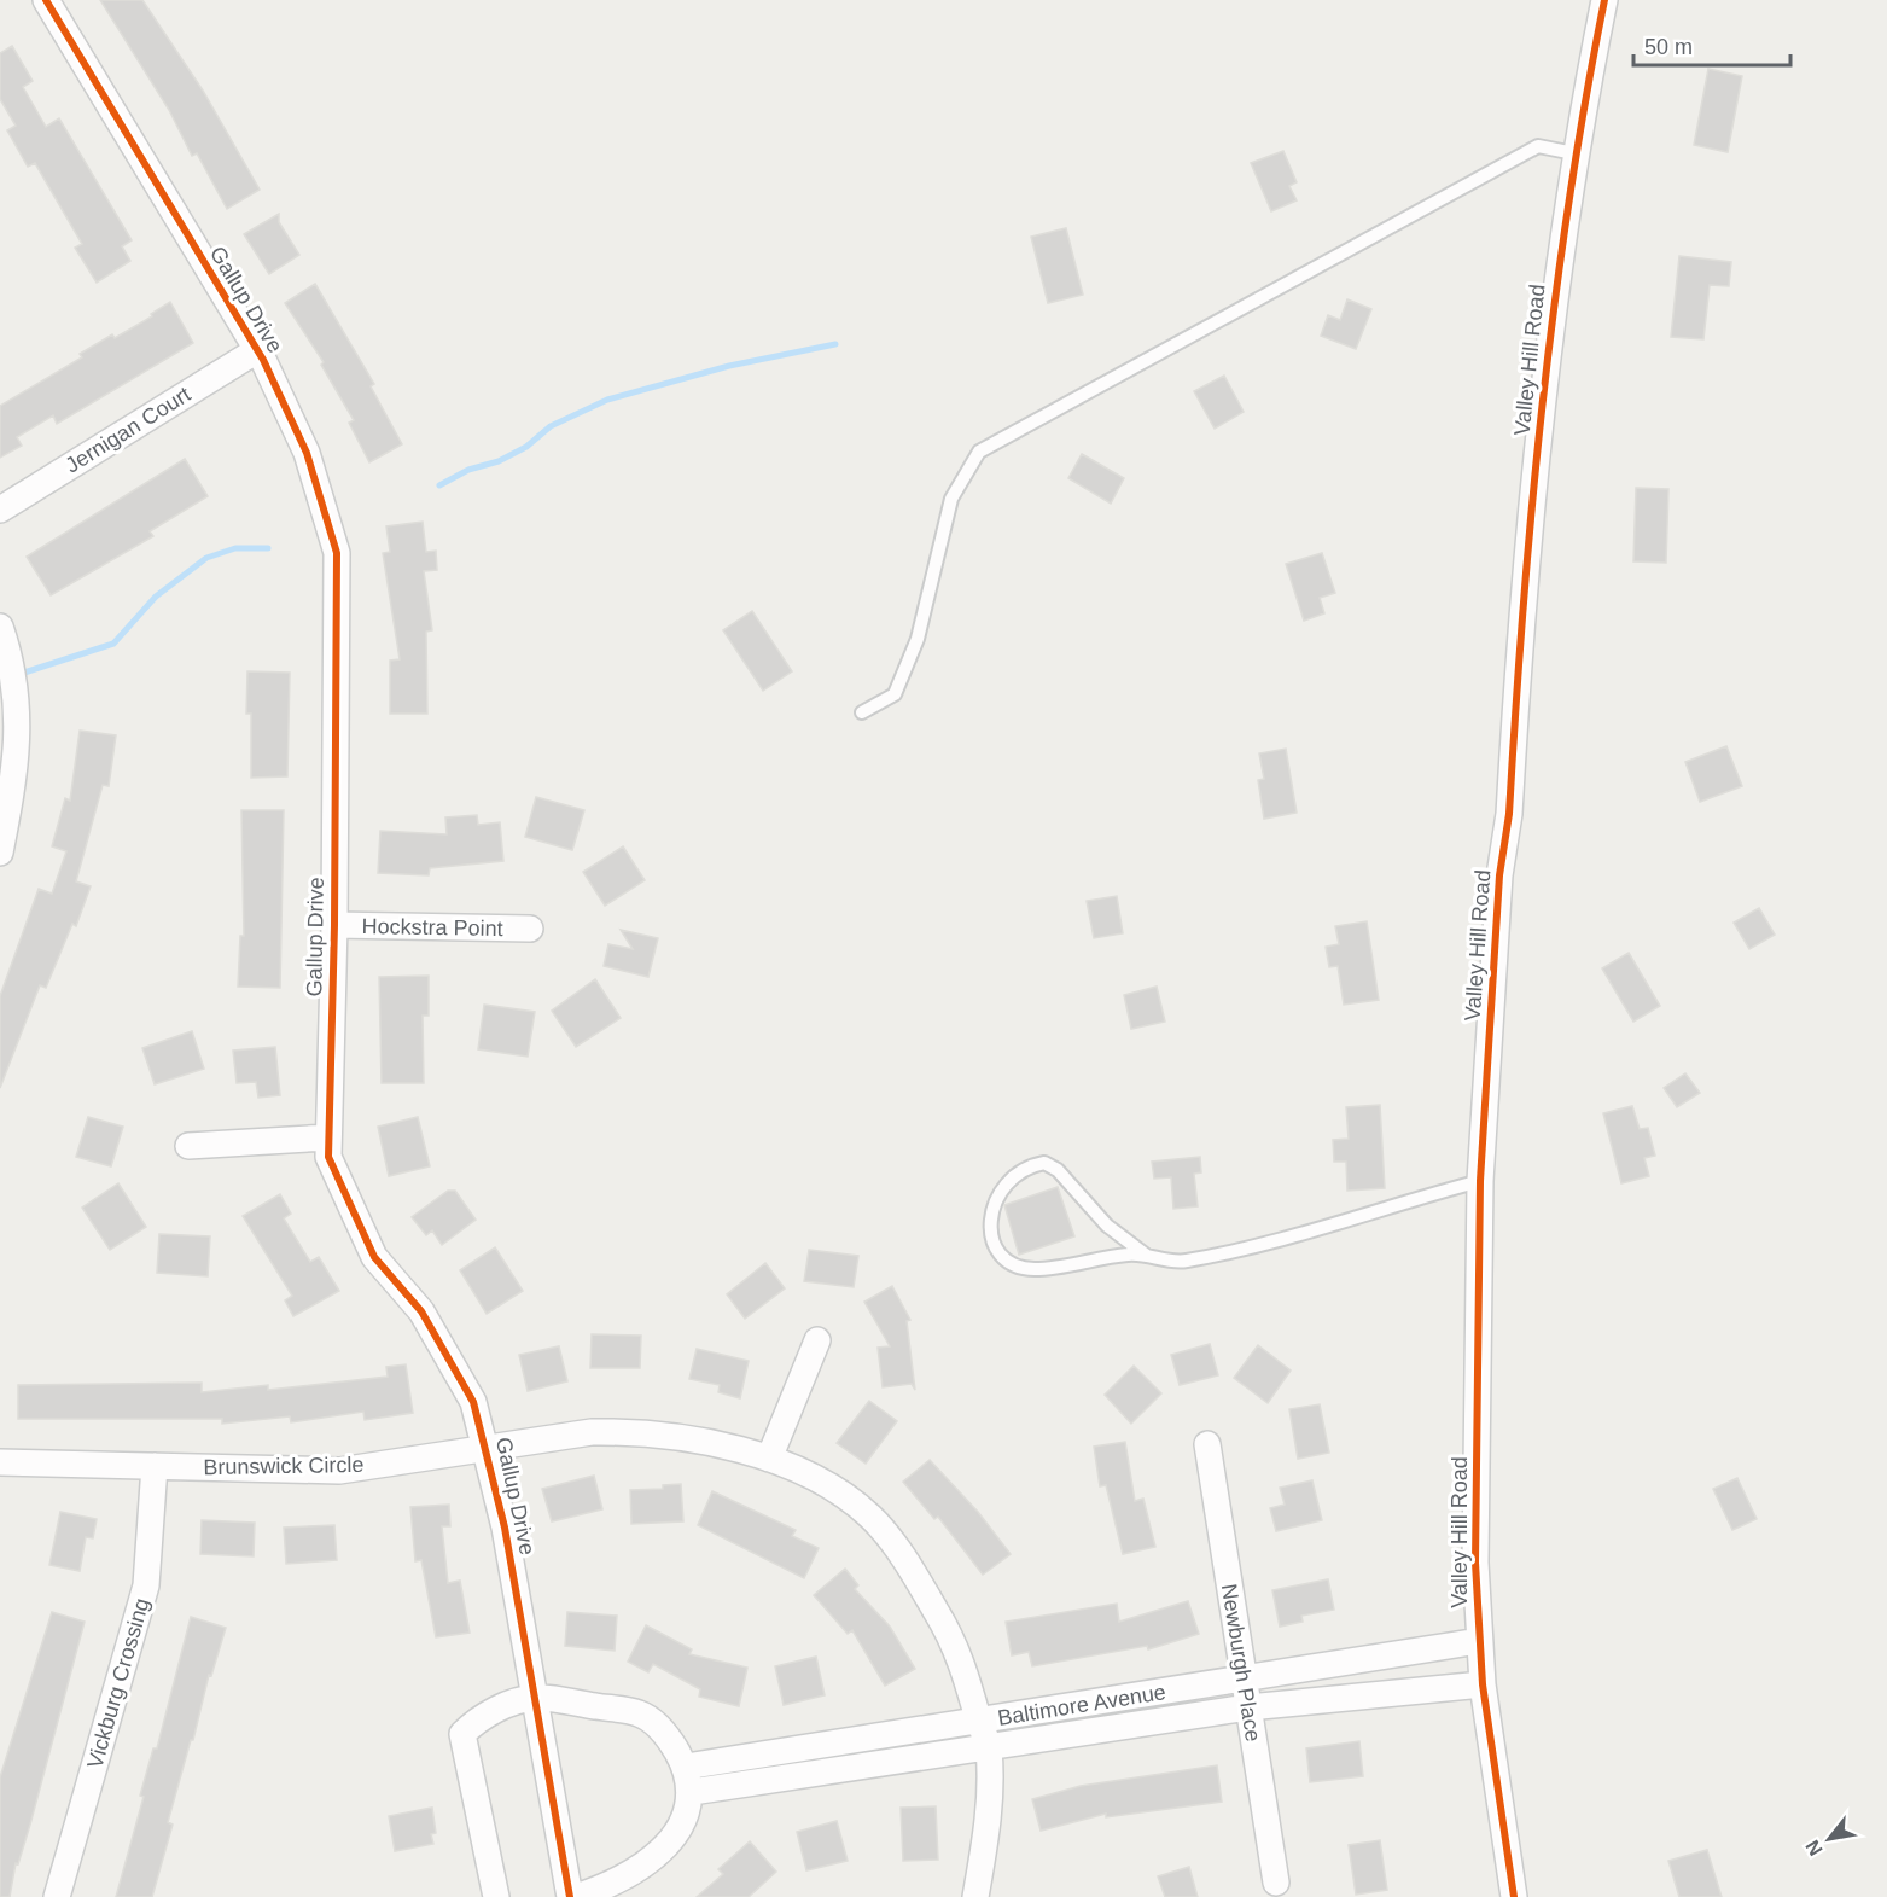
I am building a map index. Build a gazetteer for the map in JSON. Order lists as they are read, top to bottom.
{
  "streets": {
    "street": [
      "Gallup Drive",
      "Valley Hill Road",
      "Jernigan Court",
      "Hockstra Point",
      "Brunswick Circle",
      "Newburgh Place",
      "Vickburg Crossing",
      "Baltimore Avenue"
    ]
  },
  "crossings": [
    ["Gallup Drive", "Jernigan Court"],
    ["Gallup Drive", "Hockstra Point"],
    ["Gallup Drive", "Brunswick Circle"],
    ["Valley Hill Road", "Baltimore Avenue"],
    ["Brunswick Circle", "Vickburg Crossing"],
    ["Brunswick Circle", "Baltimore Avenue"],
    ["Newburgh Place", "Baltimore Avenue"]
  ],
  "scale_bar": "50 m",
  "north": "bottom left"
}
